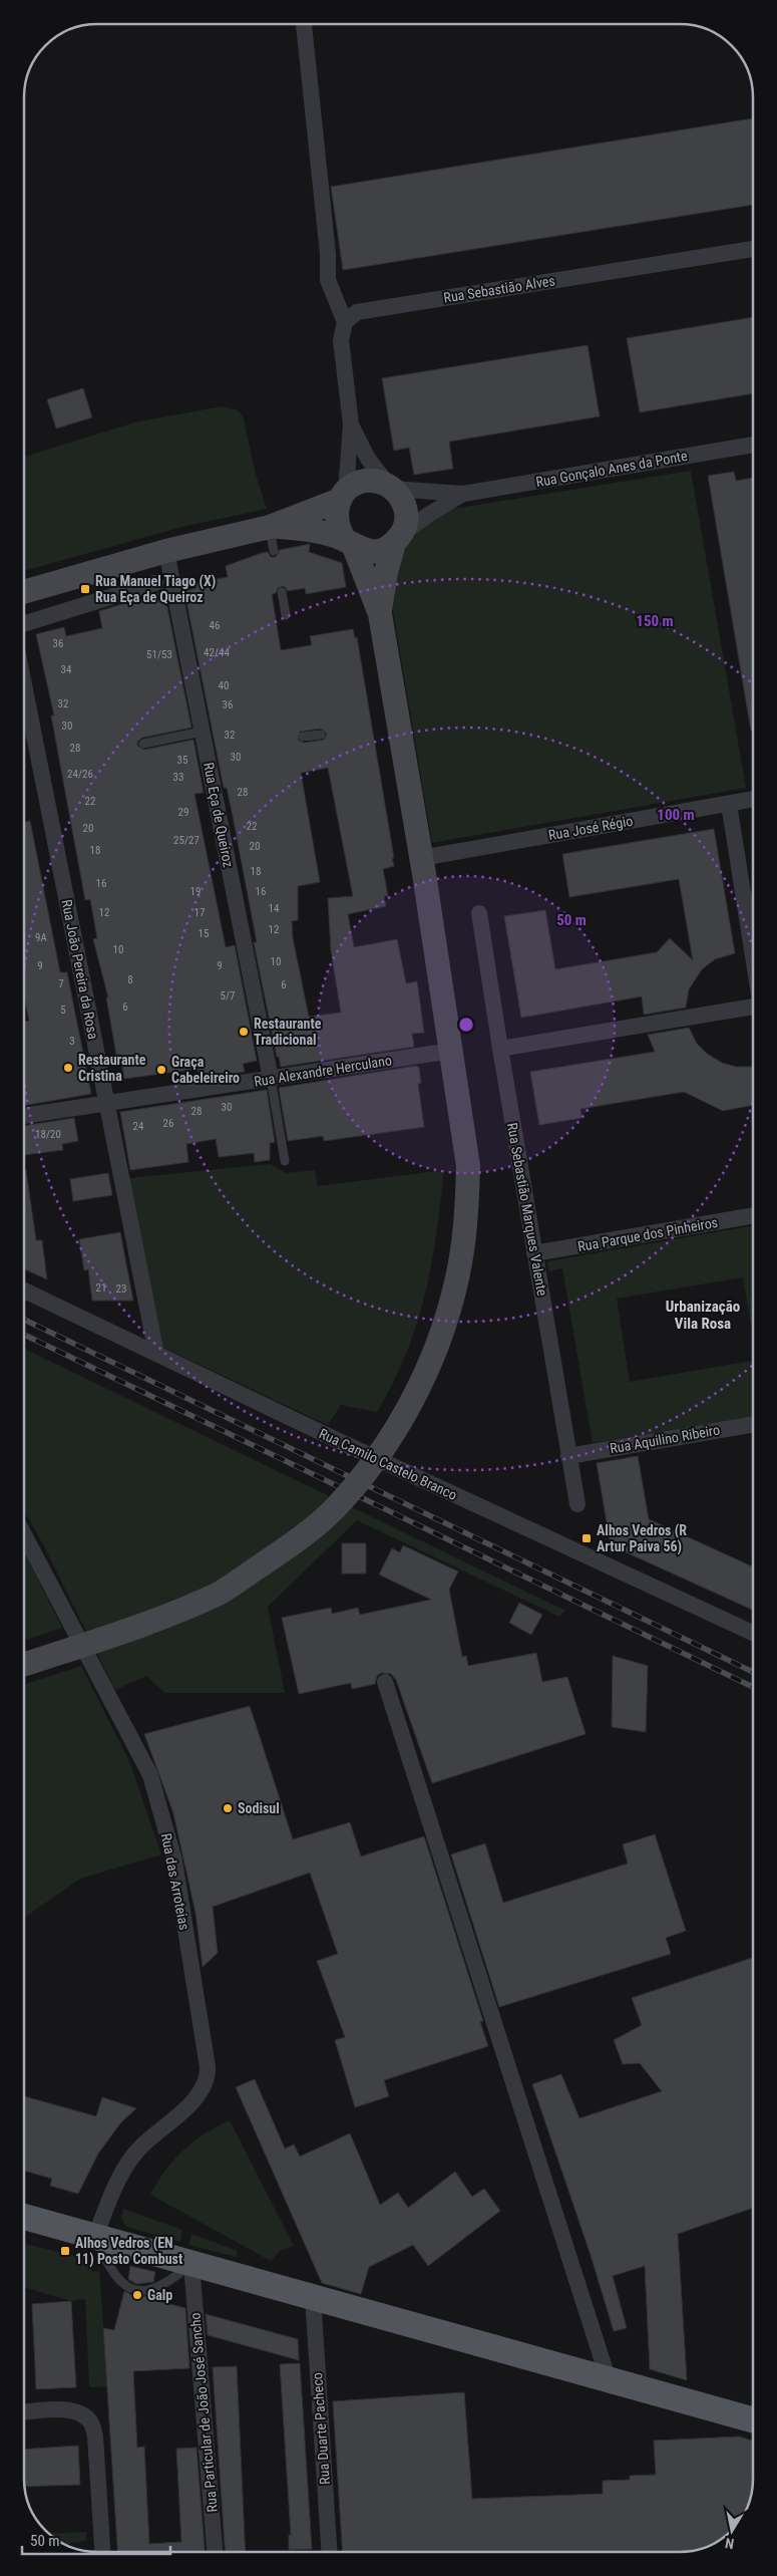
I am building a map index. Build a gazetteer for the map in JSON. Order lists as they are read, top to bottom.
{
  "streets": {
    "street": [
      "Rua Sebastião Alves",
      "Rua Gonçalo Anes da Ponte",
      "Rua Eça de Queiroz",
      "Rua José Régio",
      "Rua João Pereira da Rosa",
      "Rua Alexandre Herculano",
      "Rua Sebastião Marques Valente",
      "Rua Parque dos Pinheiros",
      "Rua Aquilino Ribeiro",
      "Rua Camilo Castelo Branco",
      "Rua das Arroteias",
      "Rua Particular de João José Sancho",
      "Rua Duarte Pacheco"
    ]
  },
  "crossings": [
    ["Rua Eça de Queiroz", "Rua Alexandre Herculano"],
    ["Rua João Pereira da Rosa", "Rua Alexandre Herculano"],
    ["Rua João Pereira da Rosa", "Rua Camilo Castelo Branco"],
    ["Rua Sebastião Marques Valente", "Rua Parque dos Pinheiros"],
    ["Rua Sebastião Marques Valente", "Rua Aquilino Ribeiro"]
  ],
  "districts": ["Urbanização Vila Rosa"],
  "places": {
    "transit": ["Rua Manuel Tiago (X) Rua Eça de Queiroz", "Alhos Vedros (R Artur Paiva 56)", "Alhos Vedros (EN 11) Posto Combust"],
    "other": [
      "Restaurante Tradicional",
      "Restaurante Cristina",
      "Graça Cabeleireiro",
      "Sodisul",
      "Galp"
    ]
  },
  "house_numbers": [
    "46",
    "36",
    "42/44",
    "51/53",
    "34",
    "40",
    "32",
    "36",
    "30",
    "32",
    "28",
    "30",
    "35",
    "24/26",
    "33",
    "28",
    "22",
    "29",
    "22",
    "20",
    "25/27",
    "20",
    "18",
    "18",
    "16",
    "19",
    "16",
    "14",
    "12",
    "17",
    "12",
    "15",
    "9A",
    "10",
    "10",
    "9",
    "9",
    "8",
    "7",
    "6",
    "5/7",
    "6",
    "5",
    "3",
    "30",
    "28",
    "26",
    "24",
    "18/20",
    "21",
    "23"
  ],
  "scale_bar": "50 m",
  "north": "bottom",
  "rings": ["150 m", "100 m", "50 m"]
}
